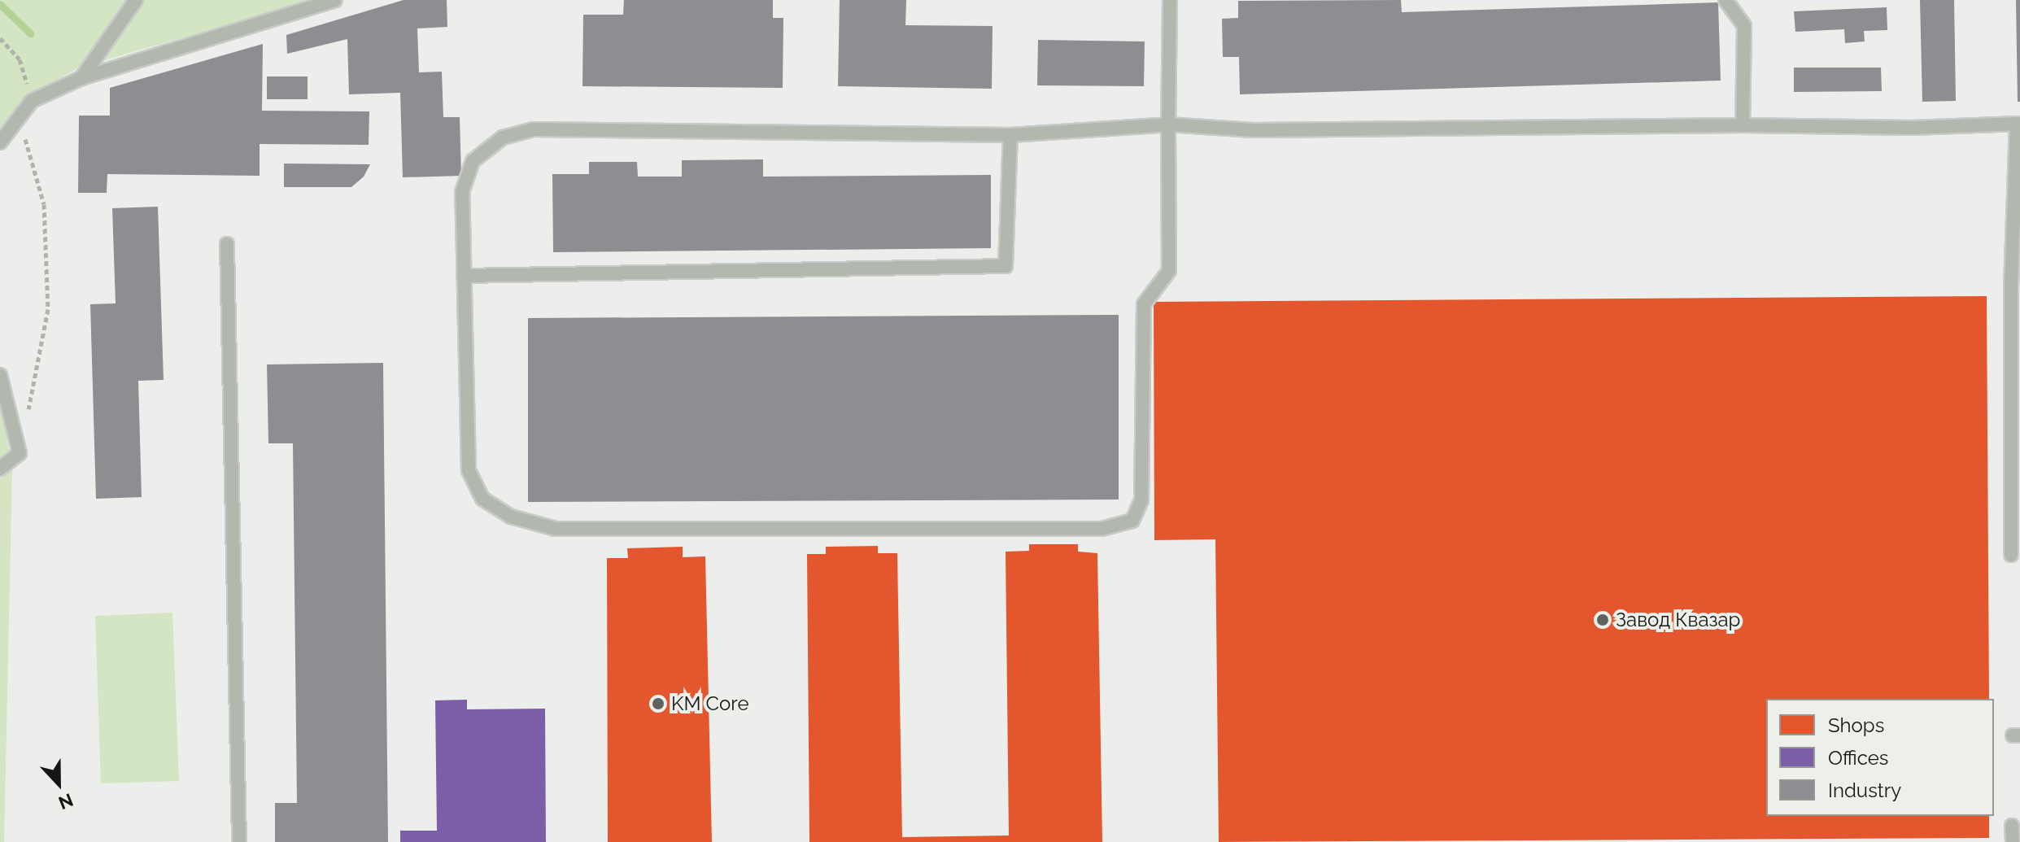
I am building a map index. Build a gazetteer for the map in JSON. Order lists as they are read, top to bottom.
{
  "places": ["Завод Квазар", "KM Core"],
  "legend": ["Shops", "Offices", "Industry"],
  "north": "bottom"
}
